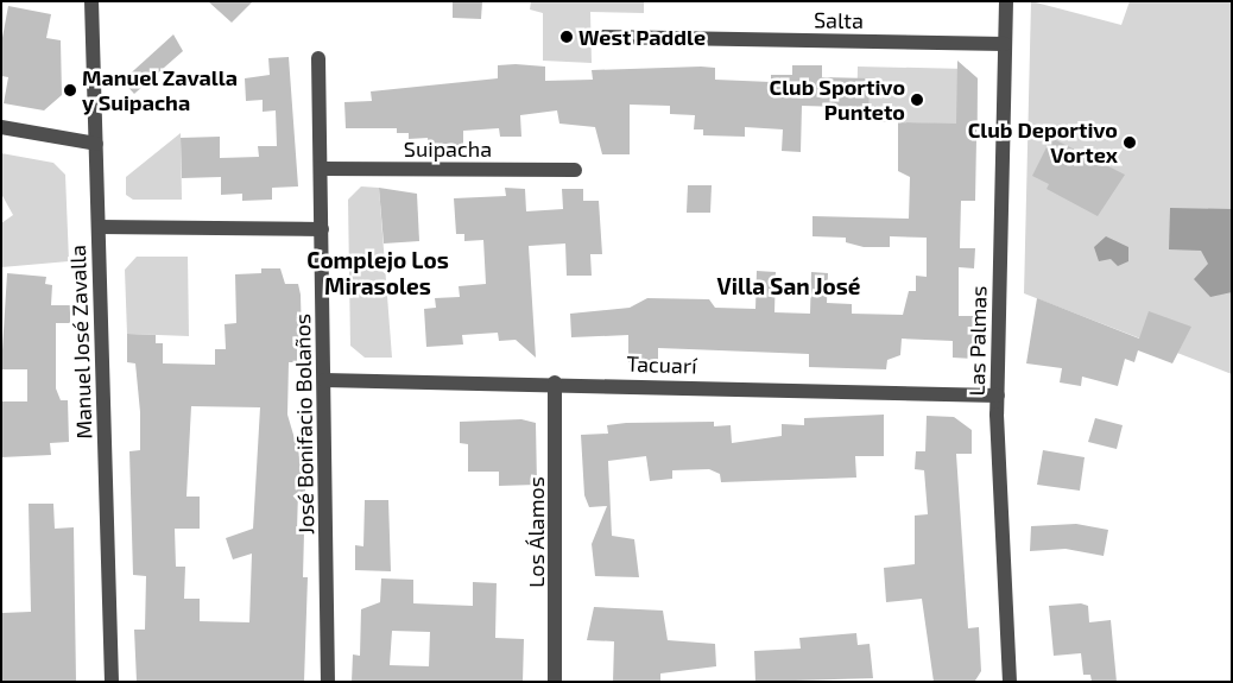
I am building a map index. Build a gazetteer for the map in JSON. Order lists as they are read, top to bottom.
{
  "streets": {
    "street": [
      "Salta",
      "Suipacha",
      "Las Palmas",
      "Manuel José Zavalla",
      "Tacuarí",
      "José Bonifacio Bolaños",
      "Los Álamos"
    ]
  },
  "crossings": [
    ["Salta", "Las Palmas"],
    ["Suipacha", "José Bonifacio Bolaños"],
    ["Las Palmas", "Tacuarí"],
    ["Tacuarí", "José Bonifacio Bolaños"],
    ["Tacuarí", "Los Álamos"]
  ],
  "districts": ["Complejo Los Mirasoles", "Villa San José"],
  "places": [
    "West Paddle",
    "Manuel Zavalla y Suipacha",
    "Club Sportivo Punteto",
    "Club Deportivo Vortex"
  ]
}
